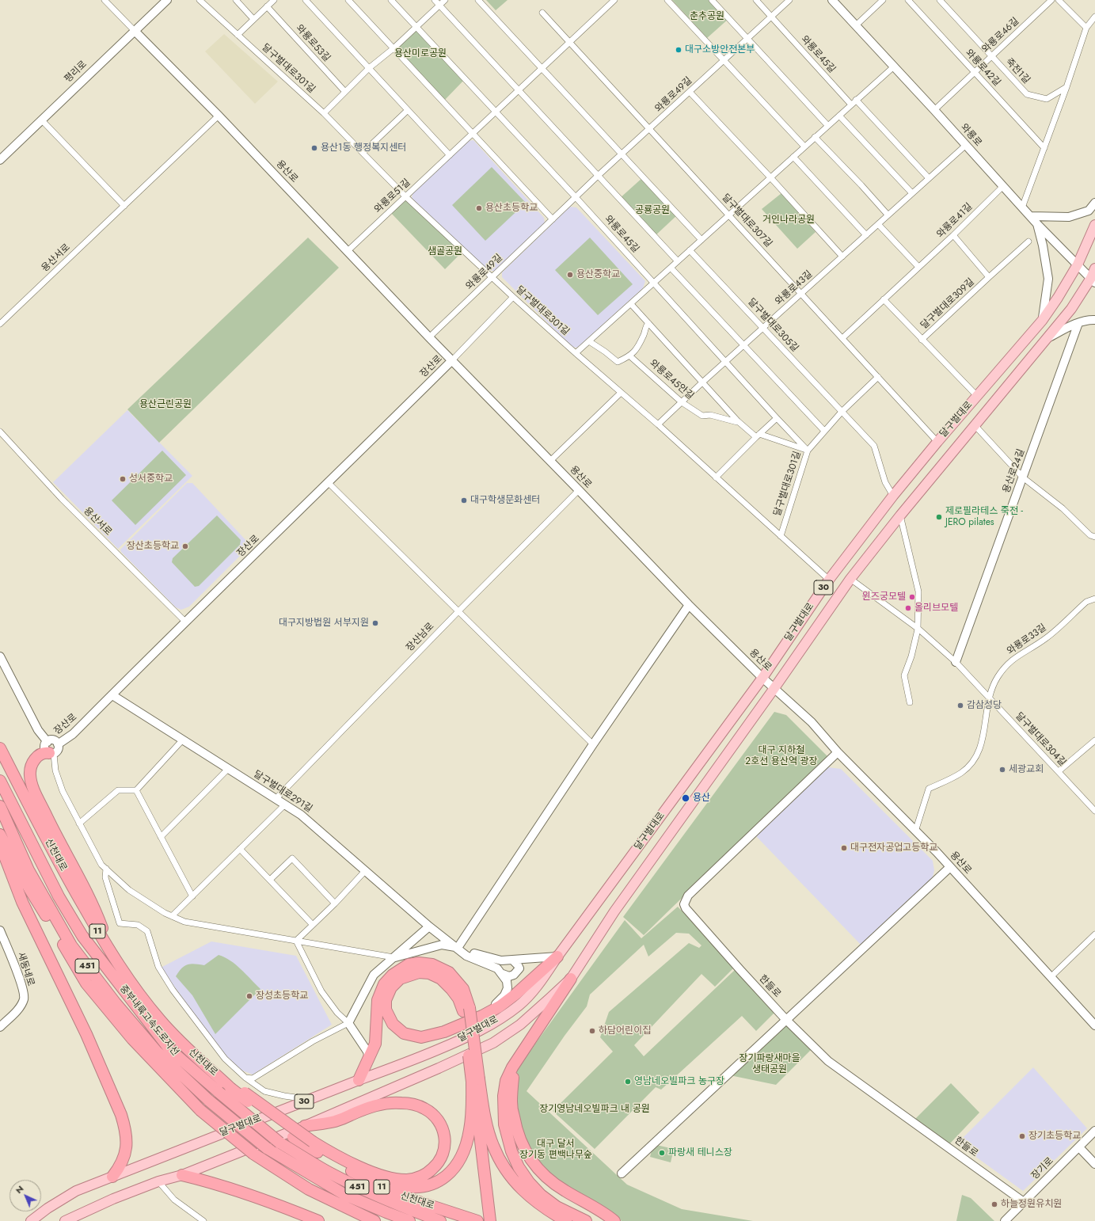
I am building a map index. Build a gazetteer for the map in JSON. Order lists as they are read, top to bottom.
{
  "streets": {
    "highway": [
      "신천대로",
      "11",
      "451",
      "중부내륙고속도로지선"
    ],
    "main road": ["달구벌대로", "30"],
    "street": [
      "와룡로46길",
      "와룡로53길",
      "와룡로45길",
      "와룡로42길",
      "달구벌대로301길",
      "죽전1길",
      "평리로",
      "와룡로49길",
      "와룡로",
      "용산로",
      "와룡로51길",
      "달구벌대로307길",
      "와룡로41길",
      "용산서로",
      "와룡로43길",
      "달구벌대로309길",
      "달구벌대로305길",
      "장산로",
      "와룡로45안길",
      "용산로24길",
      "장산남로",
      "와룡로33길",
      "달구벌대로304길",
      "달구벌대로291길",
      "새동네로",
      "한들로",
      "장기로"
    ]
  },
  "crossings": [
    ["와룡로46길", "와룡로42길"],
    ["와룡로46길", "죽전1길"],
    ["와룡로46길", "와룡로"],
    ["와룡로45길", "와룡로49길"],
    ["달구벌대로301길", "와룡로49길"],
    ["달구벌대로301길", "와룡로51길"],
    ["달구벌대로301길", "와룡로43길"],
    ["달구벌대로301길", "달구벌대로305길"],
    ["달구벌대로301길", "달구벌대로"],
    ["평리로", "용산로"],
    ["와룡로49길", "용산로"],
    ["와룡로49길", "달구벌대로307길"],
    ["와룡로", "와룡로41길"],
    ["와룡로", "와룡로43길"],
    ["와룡로", "달구벌대로"],
    ["용산로", "와룡로51길"],
    ["용산로", "용산서로"],
    ["용산로", "장산로"],
    ["용산로", "달구벌대로"],
    ["용산로", "장산남로"],
    ["용산로", "와룡로33길"],
    ["용산로", "한들로"],
    ["와룡로51길", "달구벌대로307길"],
    ["달구벌대로307길", "와룡로41길"],
    ["달구벌대로307길", "와룡로43길"],
    ["달구벌대로307길", "달구벌대로"],
    ["용산서로", "장산로"],
    ["와룡로43길", "달구벌대로305길"],
    ["와룡로43길", "와룡로45안길"],
    ["달구벌대로309길", "달구벌대로"],
    ["달구벌대로305길", "달구벌대로"],
    ["장산로", "달구벌대로291길"],
    ["용산로24길", "달구벌대로304길"],
    ["장산남로", "달구벌대로291길"],
    ["와룡로33길", "달구벌대로304길"],
    ["한들로", "장기로"]
  ],
  "parks": [
    "춘추공원",
    "용산미로공원",
    "공룡공원",
    "거인나라공원",
    "샘골공원",
    "용산근린공원",
    "대구 지하철 2호선 용산역 광장",
    "장기파랑새마을 생태공원",
    "장기영남네오빌파크 내 공원",
    "대구 달서 장기동 편백나무숲"
  ],
  "places": [
    "대구소방안전본부",
    "용산1동 행정복지센터",
    "용산초등학교",
    "용산중학교",
    "성서중학교",
    "대구학생문화센터",
    "제로필라테스 죽전 - JERO pilates",
    "장산초등학교",
    "윈즈궁모텔",
    "올리브모텔",
    "대구지방법원 서부지원",
    "감삼성당",
    "세광교회",
    "용산",
    "대구전자공업고등학교",
    "장성초등학교",
    "하담어린이집",
    "영남네오빌파크 농구장",
    "장기초등학교",
    "파랑새 테니스장",
    "하늘정원유치원"
  ],
  "north": "top left"
}
